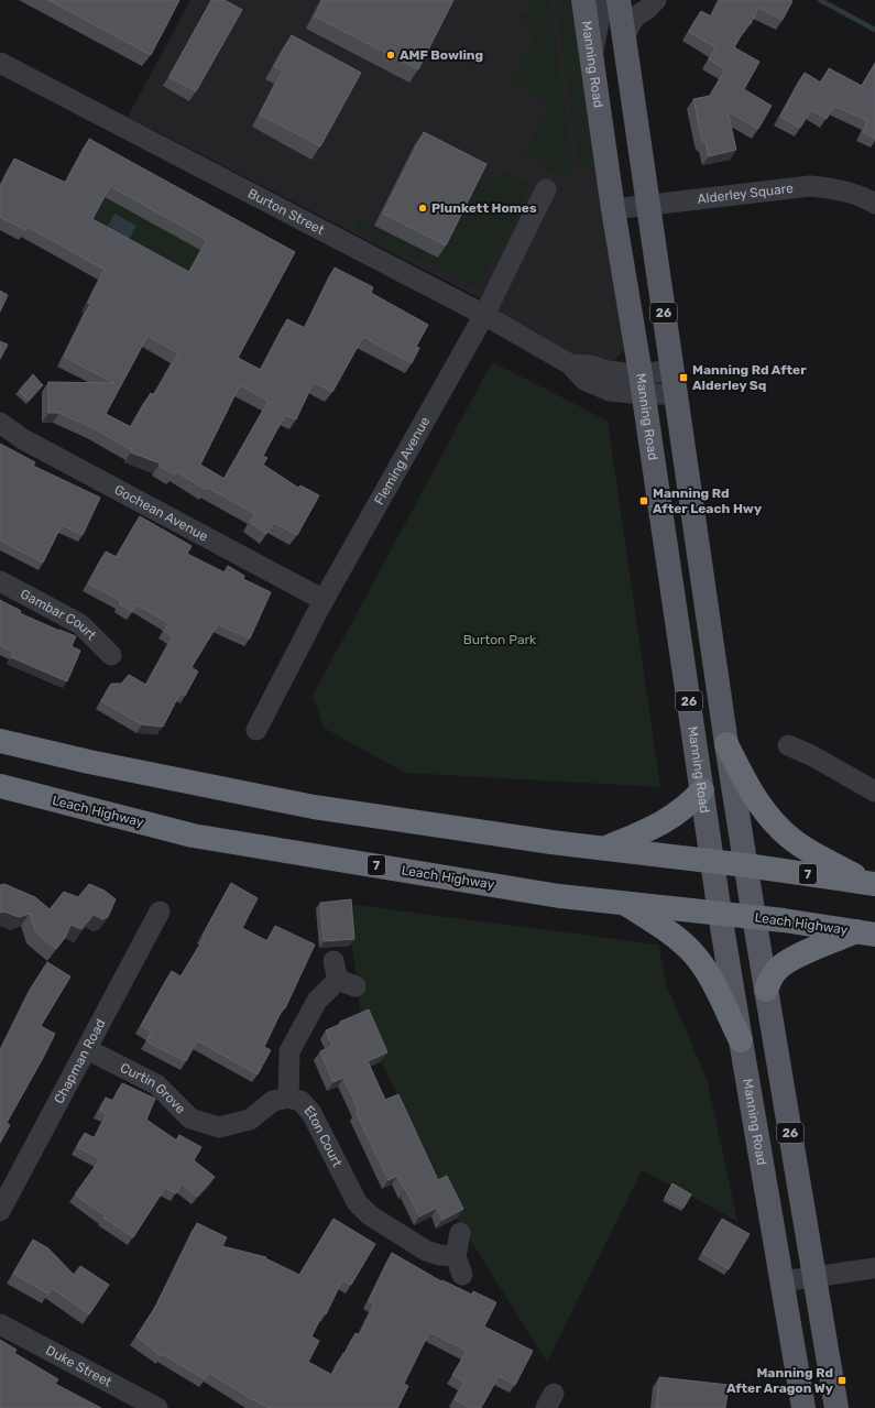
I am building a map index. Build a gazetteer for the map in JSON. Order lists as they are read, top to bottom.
{
  "streets": {
    "highway": ["Leach Highway", "7"],
    "main road": ["Manning Road", "26"],
    "street": [
      "Alderley Square",
      "Burton Street",
      "Fleming Avenue",
      "Gochean Avenue",
      "Gambar Court",
      "Chapman Road",
      "Curtin Grove",
      "Eton Court",
      "Duke Street"
    ]
  },
  "crossings": [
    ["Manning Road", "Alderley Square"],
    ["Manning Road", "Burton Street"],
    ["Manning Road", "Leach Highway"],
    ["Manning Road", "7"],
    ["Alderley Square", "26"],
    ["Burton Street", "26"],
    ["Burton Street", "Fleming Avenue"],
    ["26", "Leach Highway"],
    ["26", "7"],
    ["Fleming Avenue", "Gochean Avenue"],
    ["Chapman Road", "Curtin Grove"],
    ["Curtin Grove", "Eton Court"]
  ],
  "parks": ["Burton Park"],
  "places": {
    "other": ["AMF Bowling", "Plunkett Homes"],
    "transit": ["Manning Rd After Alderley Sq", "Manning Rd After Leach Hwy", "Manning Rd After Aragon Wy"]
  }
}
